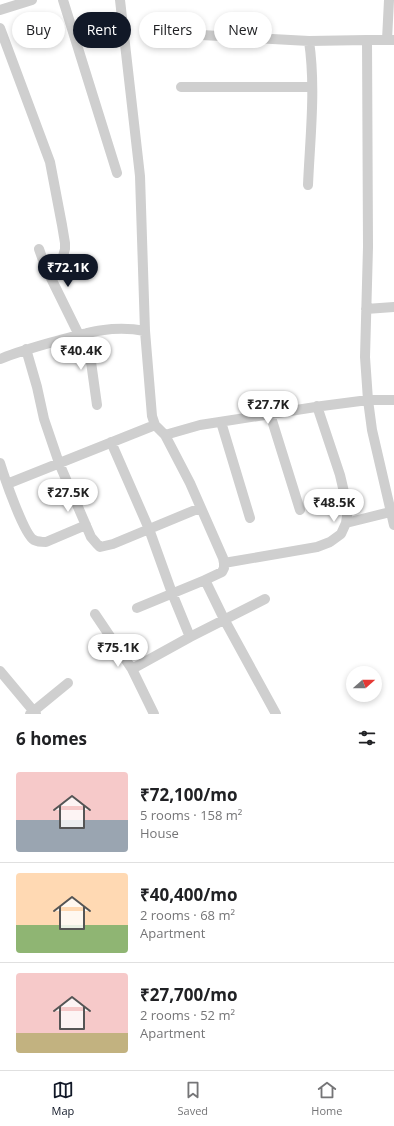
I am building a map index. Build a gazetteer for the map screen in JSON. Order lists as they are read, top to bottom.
{
  "north": "right",
  "page": {
    "chip": [
      "Buy",
      "Rent",
      "Filters",
      "New"
    ],
    "price": [
      "₹72.1K",
      "₹40.4K",
      "₹27.7K",
      "₹27.5K",
      "₹48.5K",
      "₹75.1K"
    ],
    "heading": "6 homes",
    "list": [
      {
        "name": "₹72,100/mo",
        "note": "5 rooms · 158 m² · House"
      },
      {
        "name": "₹40,400/mo",
        "note": "2 rooms · 68 m² · Apartment"
      },
      {
        "name": "₹27,700/mo",
        "note": "2 rooms · 52 m² · Apartment"
      }
    ],
    "tabs": ["Map", "Saved", "Home"]
  }
}
